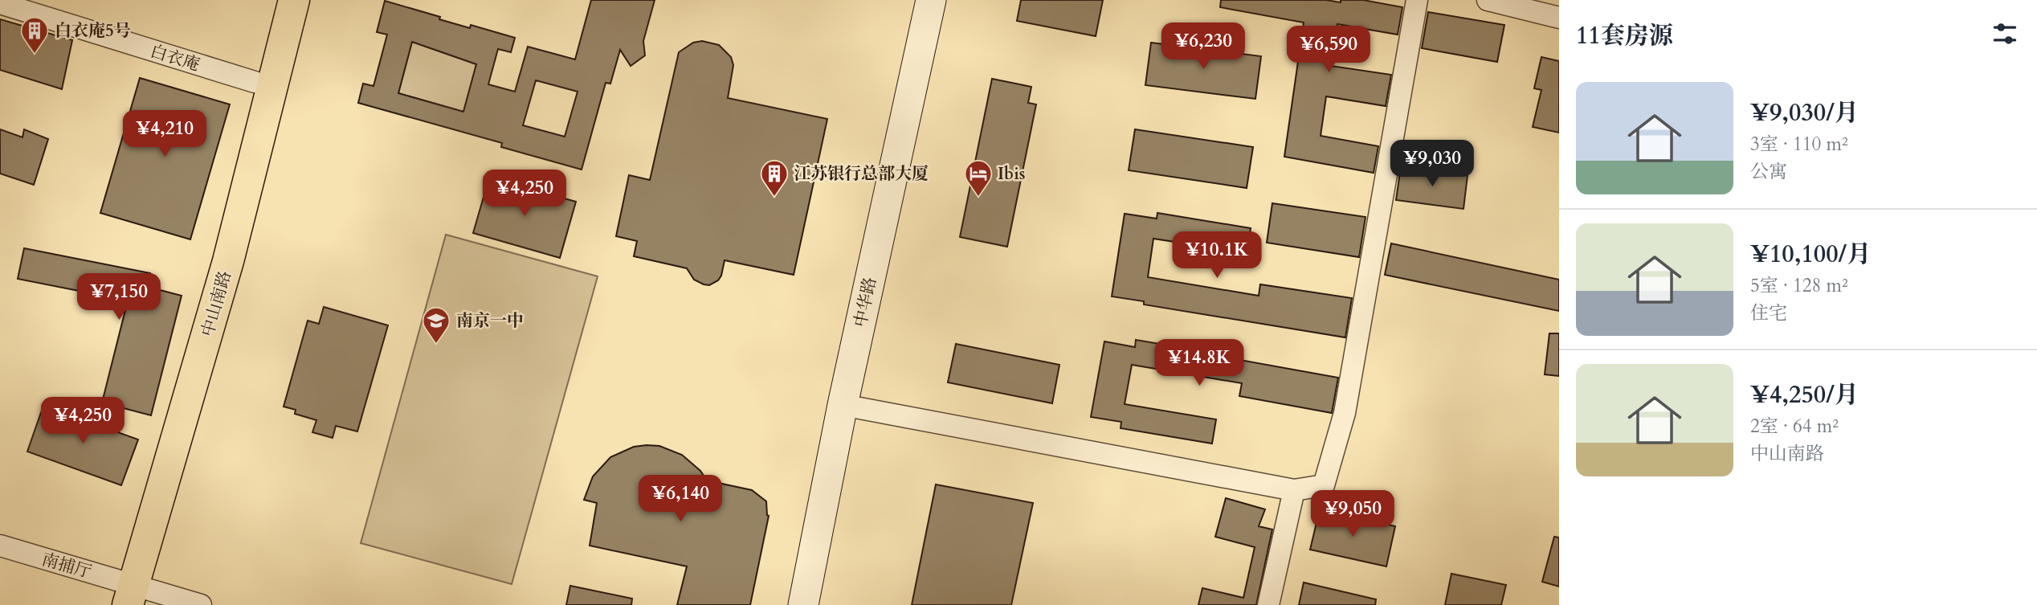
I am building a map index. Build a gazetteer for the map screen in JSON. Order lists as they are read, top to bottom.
{
  "streets": {
    "main road": ["中华路", "中山南路"],
    "street": ["白衣庵", "南捕厅"]
  },
  "crossings": [
    ["中山南路", "南捕厅"]
  ],
  "places": {
    "building": ["白衣庵5号", "江苏银行总部大厦"],
    "hotel": ["Ibis"],
    "school or university": ["南京一中"]
  },
  "page": {
    "heading": "11套房源",
    "price": [
      "¥6,230",
      "¥6,590",
      "¥4,210",
      "¥9,030",
      "¥4,250",
      "¥10.1K",
      "¥7,150",
      "¥14.8K",
      "¥4,250",
      "¥6,140",
      "¥9,050"
    ],
    "list": [
      {
        "name": "¥9,030/月",
        "note": "3室 · 110 m² · 公寓"
      },
      {
        "name": "¥10,100/月",
        "note": "5室 · 128 m² · 住宅"
      },
      {
        "name": "¥4,250/月",
        "note": "2室 · 64 m² · 中山南路"
      }
    ]
  }
}
